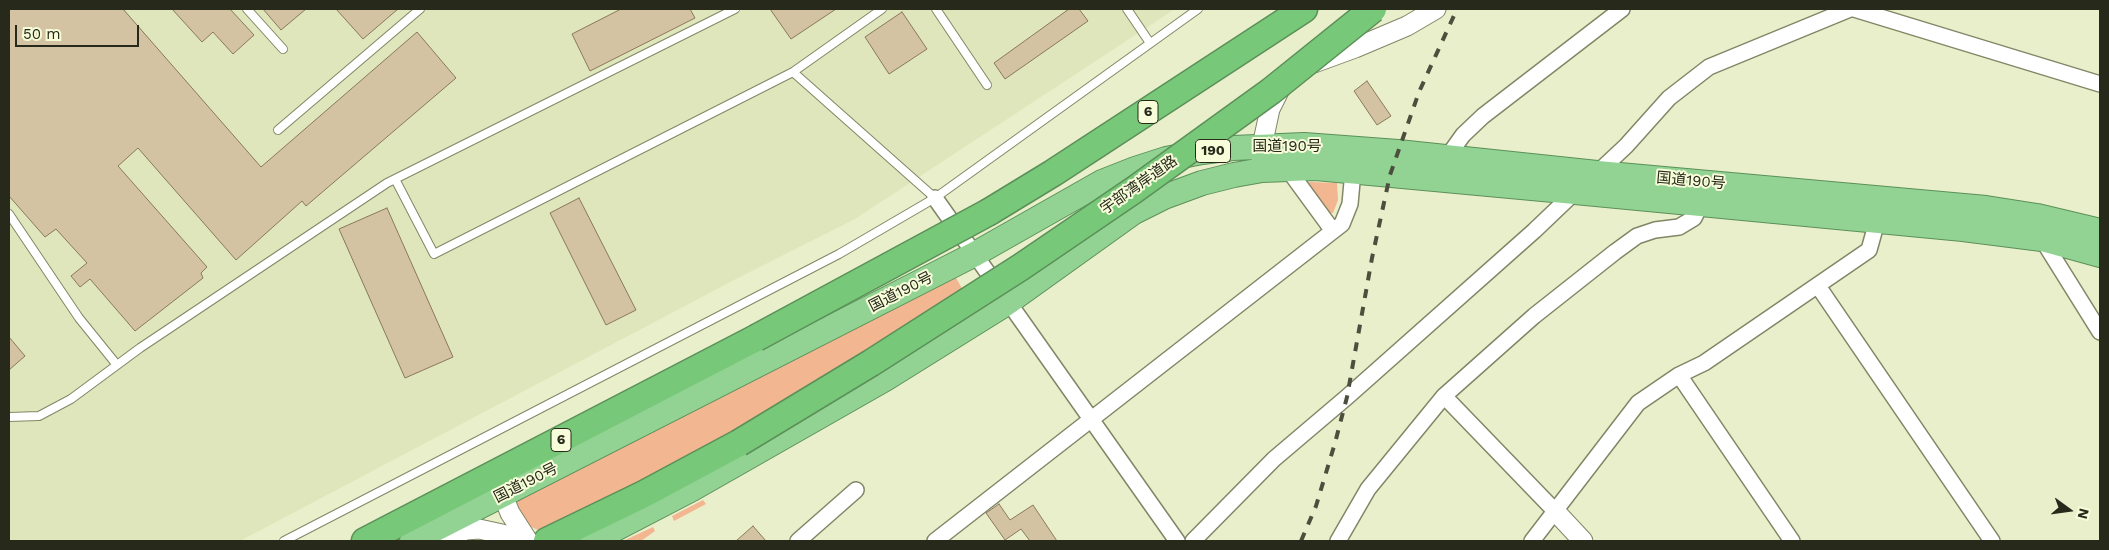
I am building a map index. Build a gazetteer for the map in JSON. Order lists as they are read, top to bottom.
{
  "streets": {
    "highway": [
      "6",
      "国道190号",
      "190",
      "宇部湾岸道路"
    ]
  },
  "scale_bar": "50 m",
  "north": "right"
}
